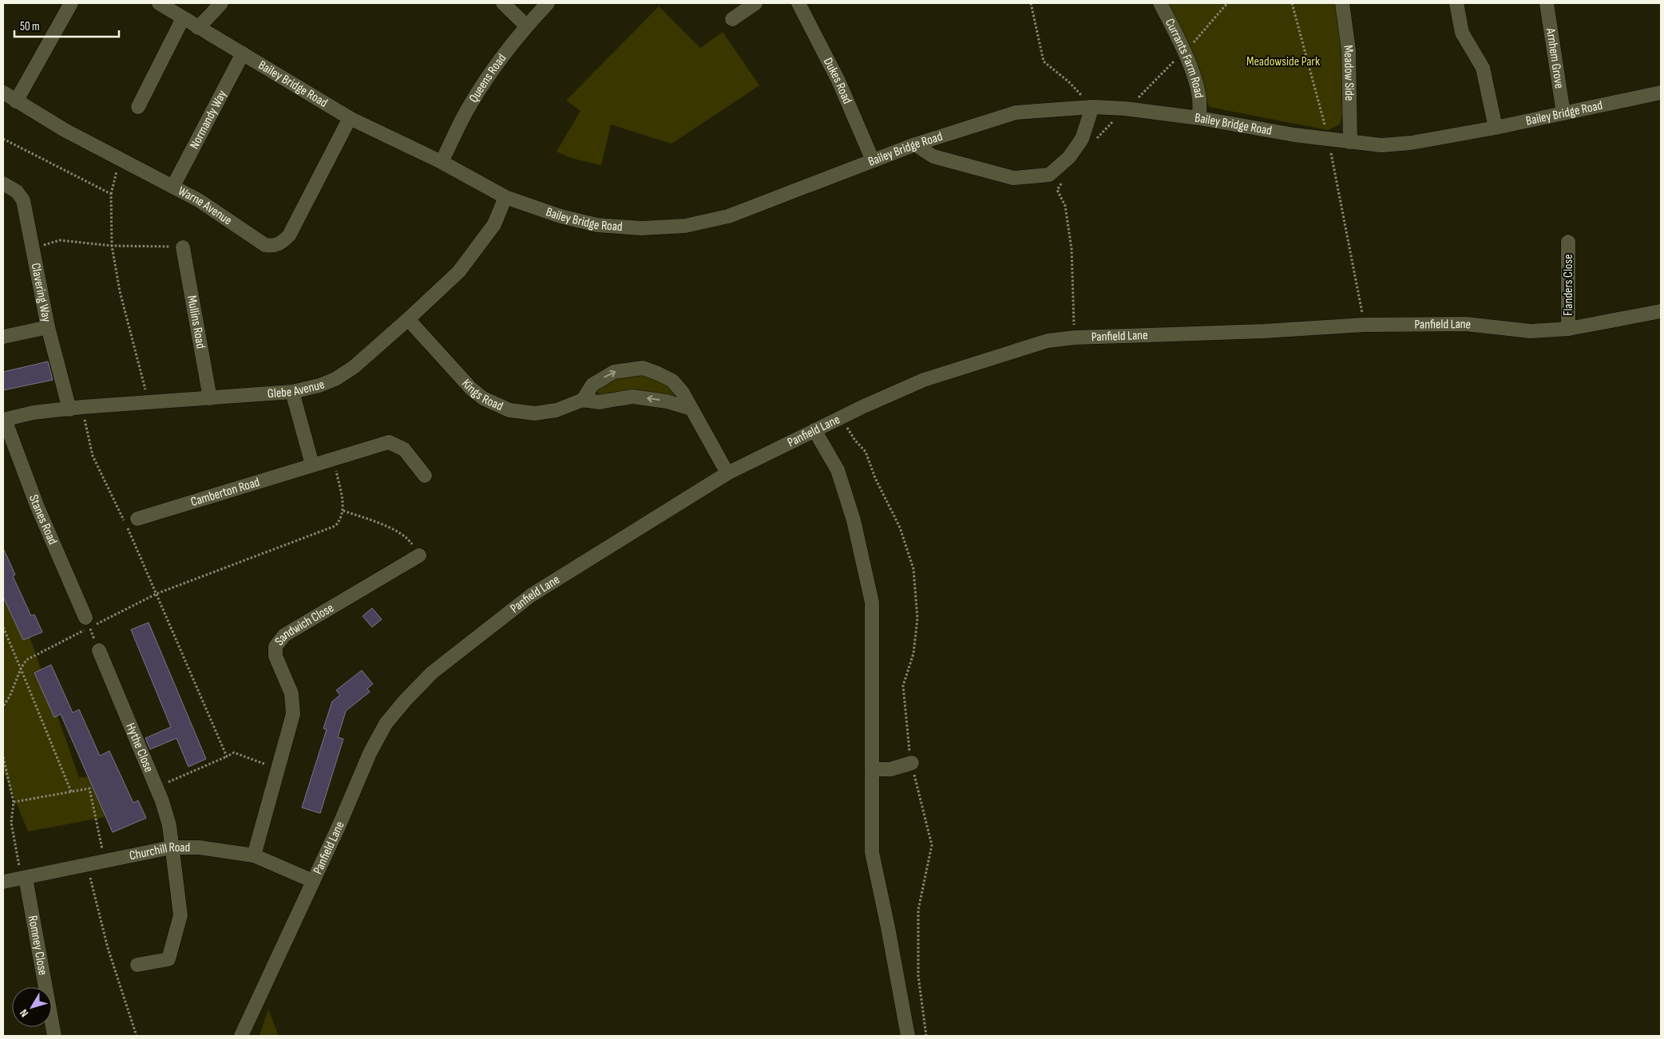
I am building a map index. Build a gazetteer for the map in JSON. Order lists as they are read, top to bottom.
{
  "streets": {
    "street": [
      "Arnhem Grove",
      "Currants Farm Road",
      "Meadow Side",
      "Queens Road",
      "Dukes Road",
      "Bailey Bridge Road",
      "Normandy Way",
      "Warne Avenue",
      "Flanders Close",
      "Clavering Way",
      "Mullins Road",
      "Panfield Lane",
      "Glebe Avenue",
      "Kings Road",
      "Camberton Road",
      "Stanes Road",
      "Sandwich Close",
      "Hythe Close",
      "Churchill Road",
      "Romney Close"
    ]
  },
  "crossings": [
    ["Arnhem Grove", "Bailey Bridge Road"],
    ["Currants Farm Road", "Bailey Bridge Road"],
    ["Meadow Side", "Bailey Bridge Road"],
    ["Queens Road", "Bailey Bridge Road"],
    ["Dukes Road", "Bailey Bridge Road"],
    ["Bailey Bridge Road", "Normandy Way"],
    ["Bailey Bridge Road", "Warne Avenue"],
    ["Bailey Bridge Road", "Glebe Avenue"],
    ["Normandy Way", "Warne Avenue"],
    ["Flanders Close", "Panfield Lane"],
    ["Clavering Way", "Glebe Avenue"],
    ["Mullins Road", "Glebe Avenue"],
    ["Panfield Lane", "Churchill Road"],
    ["Glebe Avenue", "Kings Road"],
    ["Glebe Avenue", "Stanes Road"],
    ["Sandwich Close", "Churchill Road"],
    ["Hythe Close", "Churchill Road"],
    ["Churchill Road", "Romney Close"]
  ],
  "parks": ["Meadowside Park"],
  "scale_bar": "50 m",
  "north": "bottom left"
}
